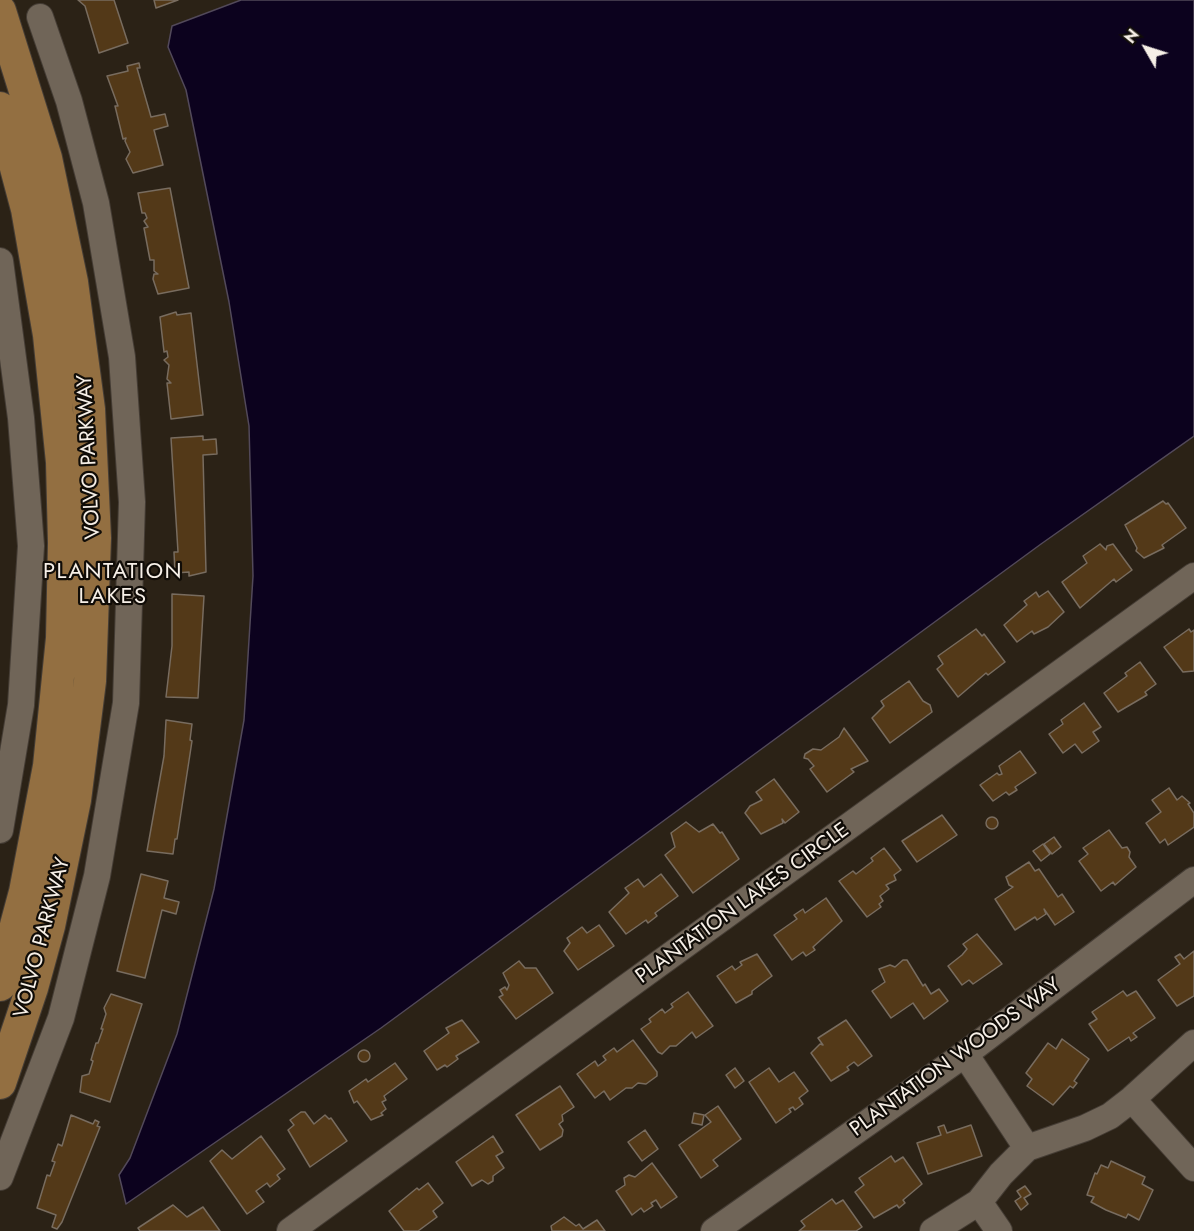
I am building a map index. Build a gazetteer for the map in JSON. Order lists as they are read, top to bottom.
{
  "streets": {
    "main road": ["VOLVO PARKWAY"],
    "street": ["PLANTATION LAKES CIRCLE", "PLANTATION WOODS WAY"]
  },
  "districts": ["PLANTATION LAKES"],
  "north": "top left"
}
